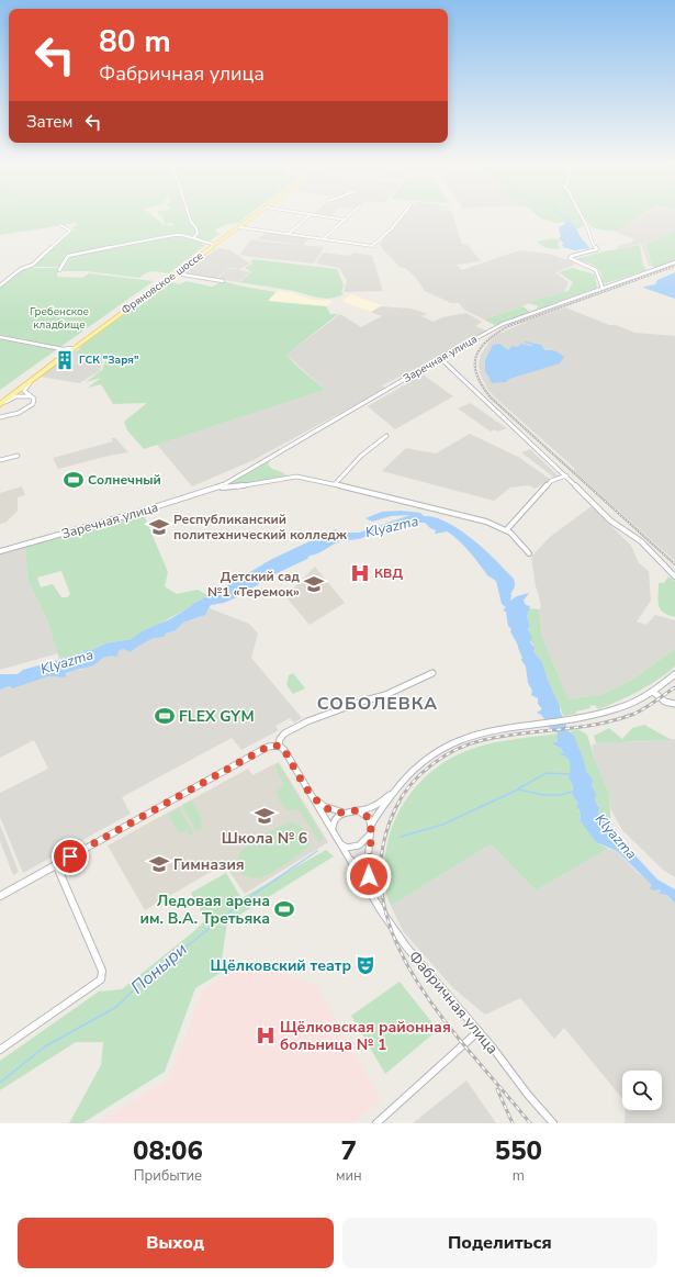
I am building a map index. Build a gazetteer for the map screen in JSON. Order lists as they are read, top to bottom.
{
  "streets": {
    "main road": ["Фряновское шоссе"],
    "street": ["Заречная улица", "Фабричная улица"]
  },
  "districts": ["СОБОЛЕВКА"],
  "water": ["Klyazma", "Поныри"],
  "parks": ["Гребенское кладбище"],
  "places": {
    "building": ["ГСК \"Заря\""],
    "sports": ["Солнечный", "FLEX GYM", "Ледовая арена им. В.А. Третьяка"],
    "school or university": [
      "Республиканский политехнический колледж",
      "Детский сад №1 «Теремок»",
      "Школа № 6",
      "Гимназия"
    ],
    "hospital": ["КВД", "Щёлковская районная больница № 1"],
    "theatre": ["Щёлковский театр"]
  },
  "page": {
    "turn": ["80 m", "Фабричная улица"],
    "then": "Затем",
    "eta": [
      "08:06",
      "Прибытие",
      "7",
      "мин",
      "550",
      "m"
    ],
    "buttons": ["Выход", "Поделиться"]
  }
}
